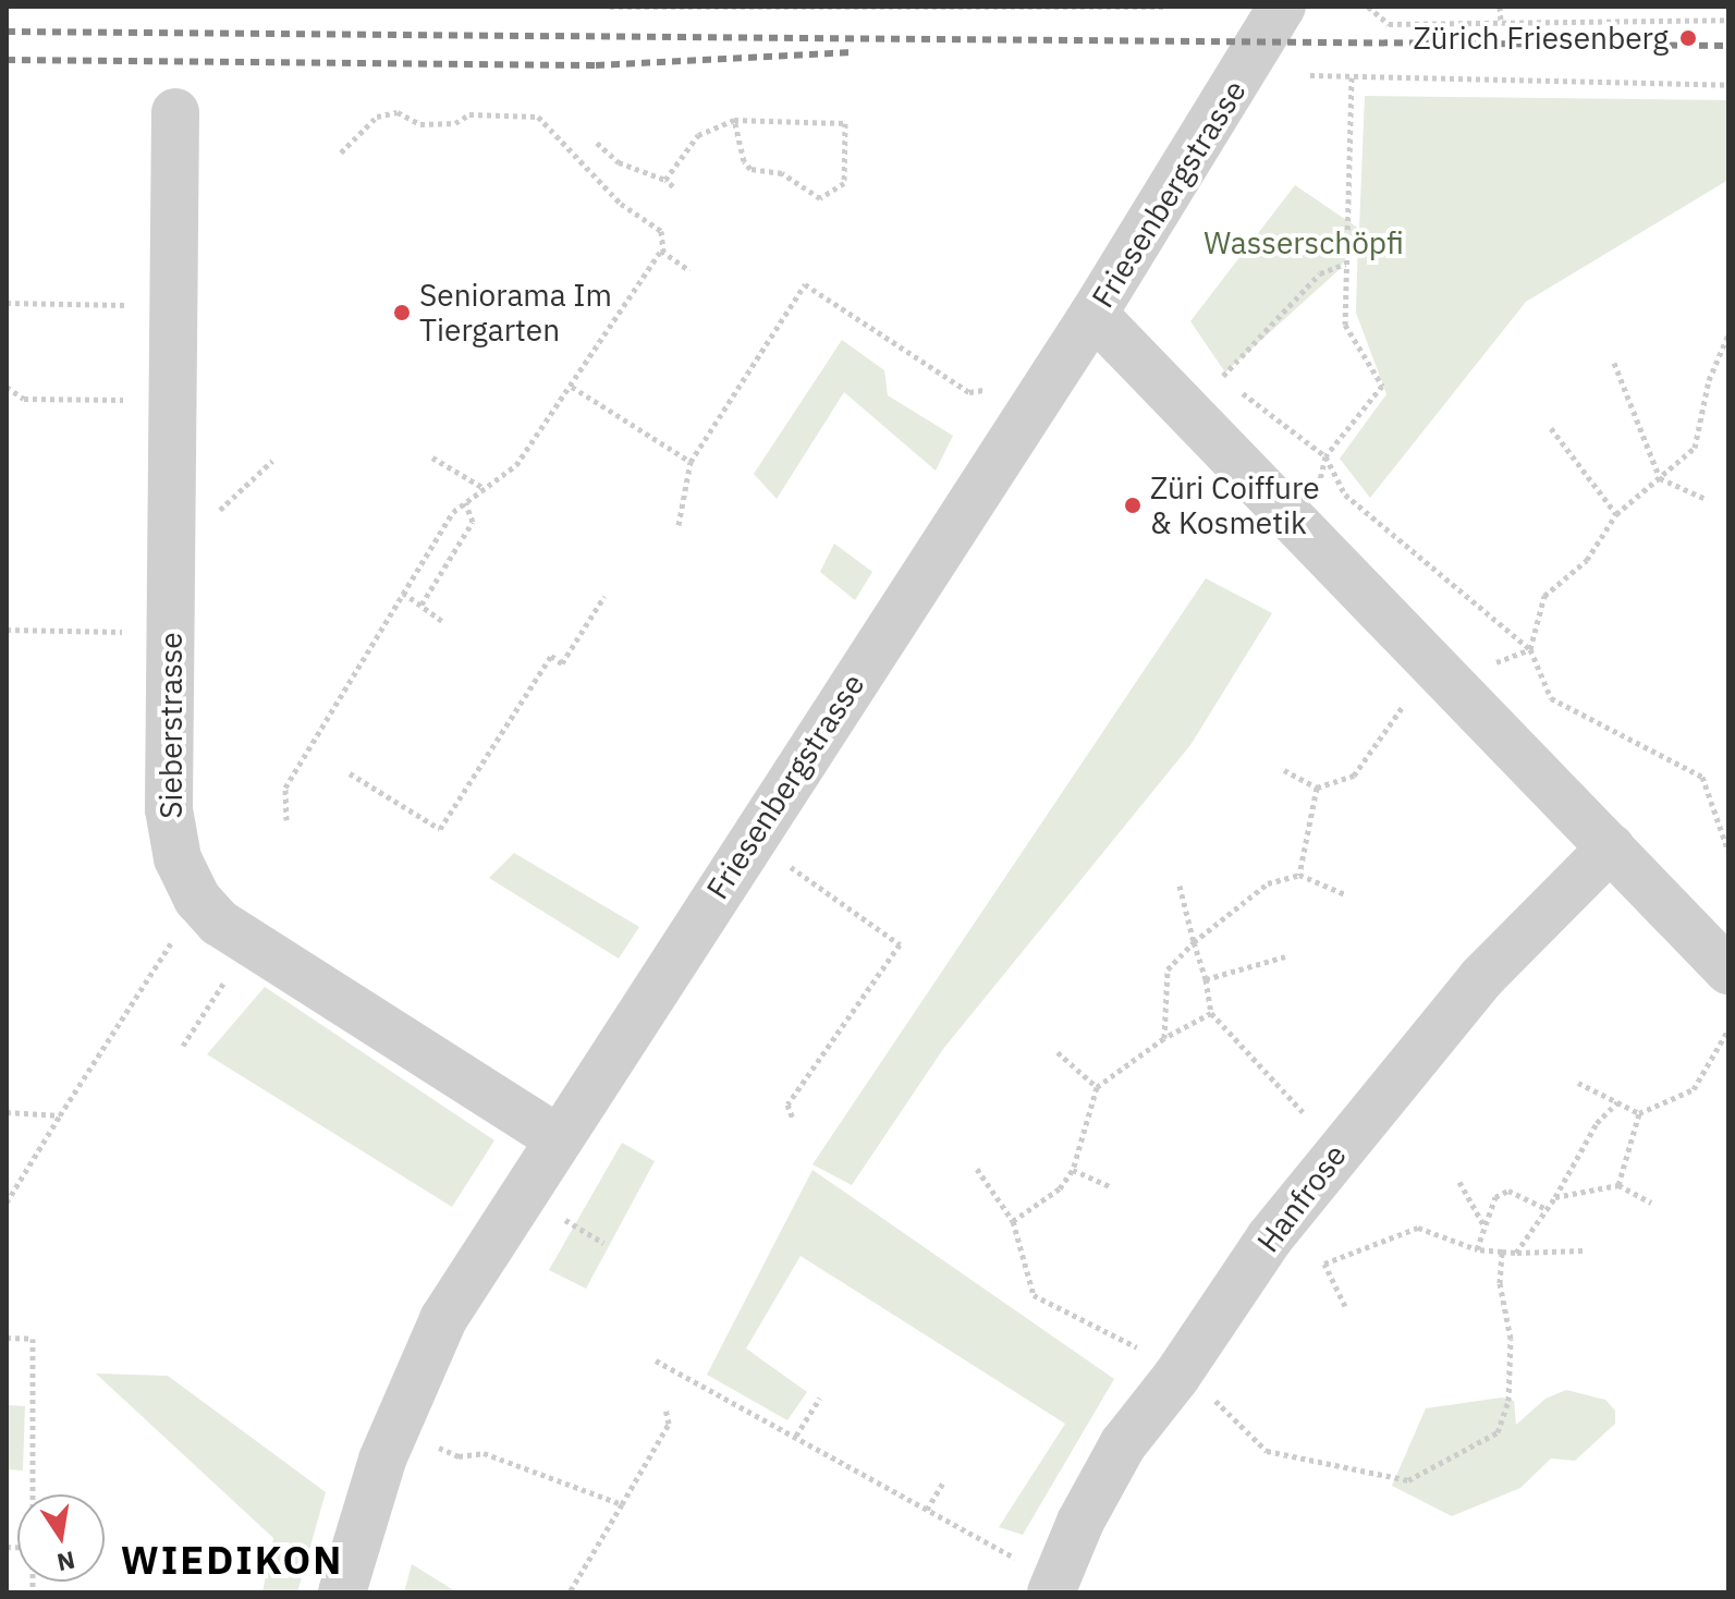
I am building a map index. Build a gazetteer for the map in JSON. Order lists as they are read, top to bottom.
{
  "streets": {
    "street": ["Friesenbergstrasse", "Sieberstrasse", "Hanfrose"]
  },
  "crossings": [
    ["Friesenbergstrasse", "Sieberstrasse"]
  ],
  "districts": ["WIEDIKON"],
  "parks": ["Wasserschöpfi"],
  "places": ["Zürich Friesenberg", "Seniorama Im Tiergarten", "Züri Coiffure & Kosmetik"],
  "north": "bottom"
}
